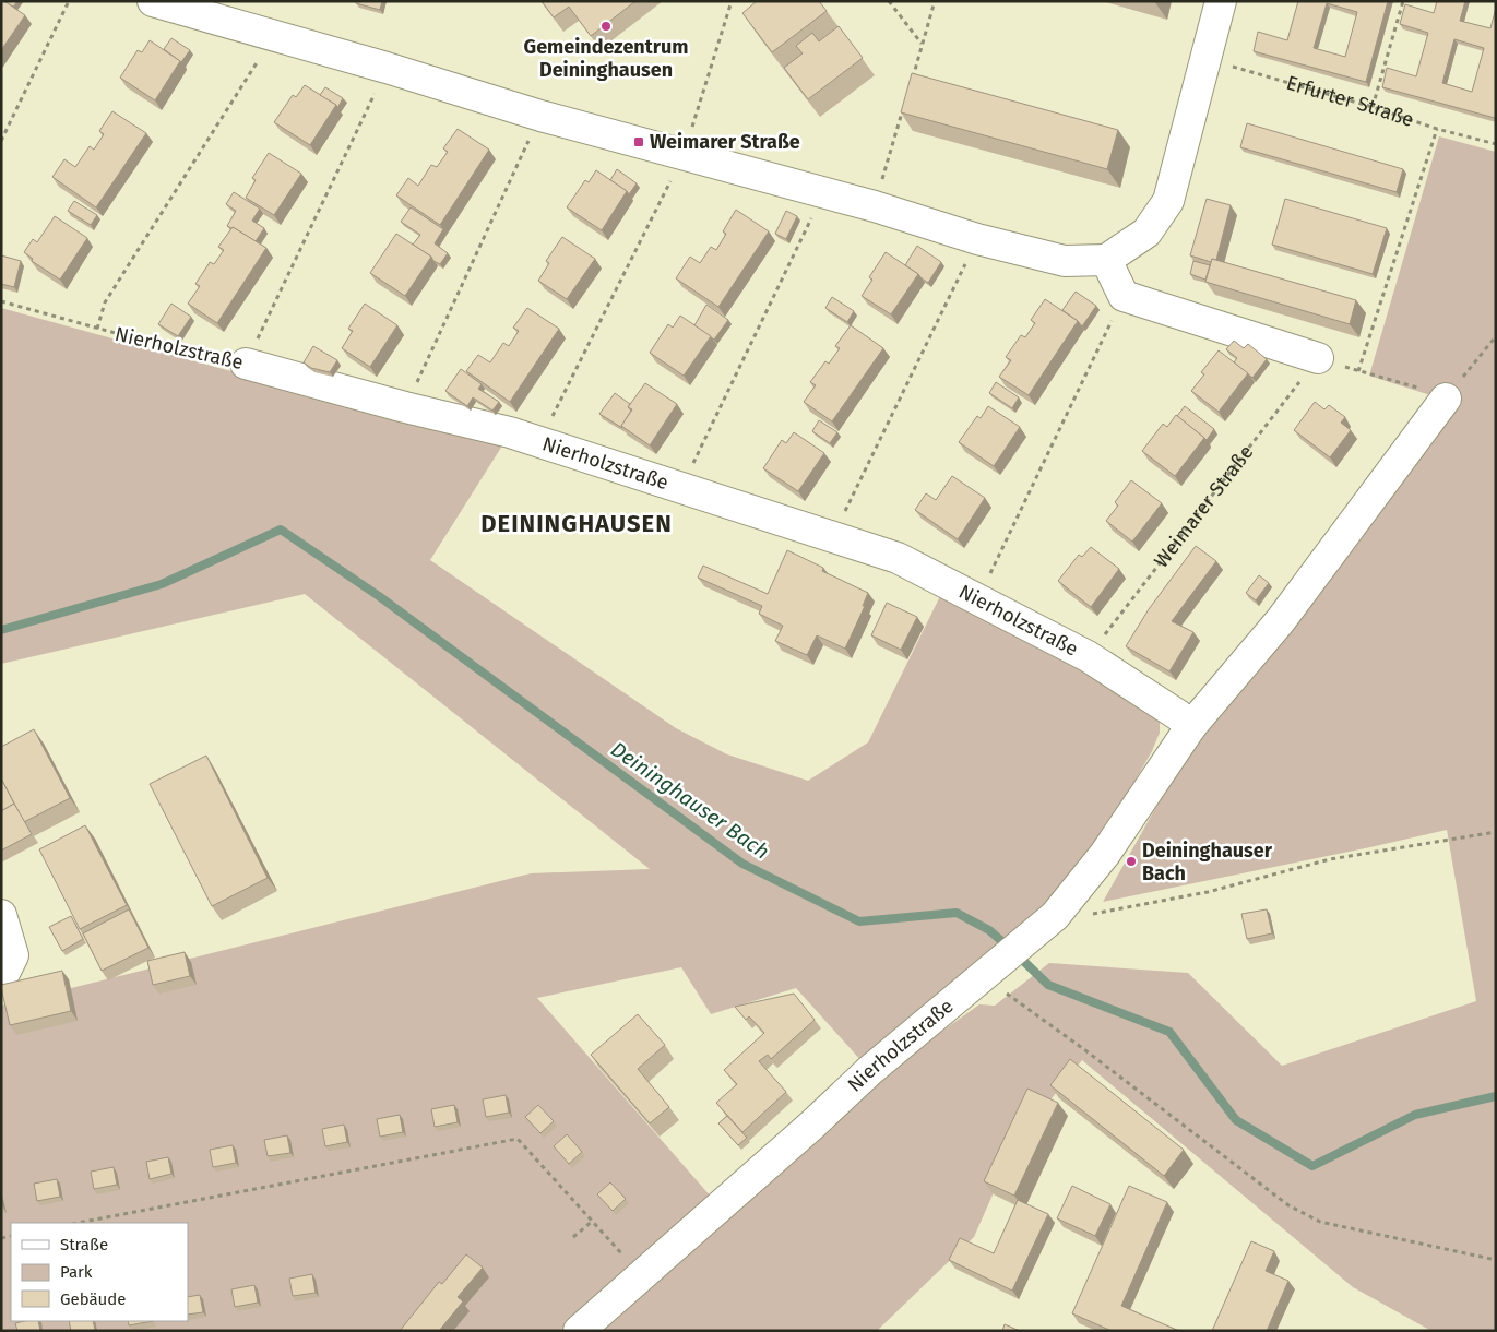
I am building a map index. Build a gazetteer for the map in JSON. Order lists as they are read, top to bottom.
{
  "streets": {
    "street": ["Nierholzstraße"],
    "path": ["Erfurter Straße", "Weimarer Straße"]
  },
  "crossings": [
    ["Nierholzstraße", "Weimarer Straße"]
  ],
  "districts": ["DEININGHAUSEN"],
  "water": ["Deininghauser Bach"],
  "places": {
    "other": ["Gemeindezentrum Deininghausen", "Deininghauser Bach"],
    "transit": ["Weimarer Straße"]
  },
  "legend": ["Straße", "Park", "Gebäude"]
}
